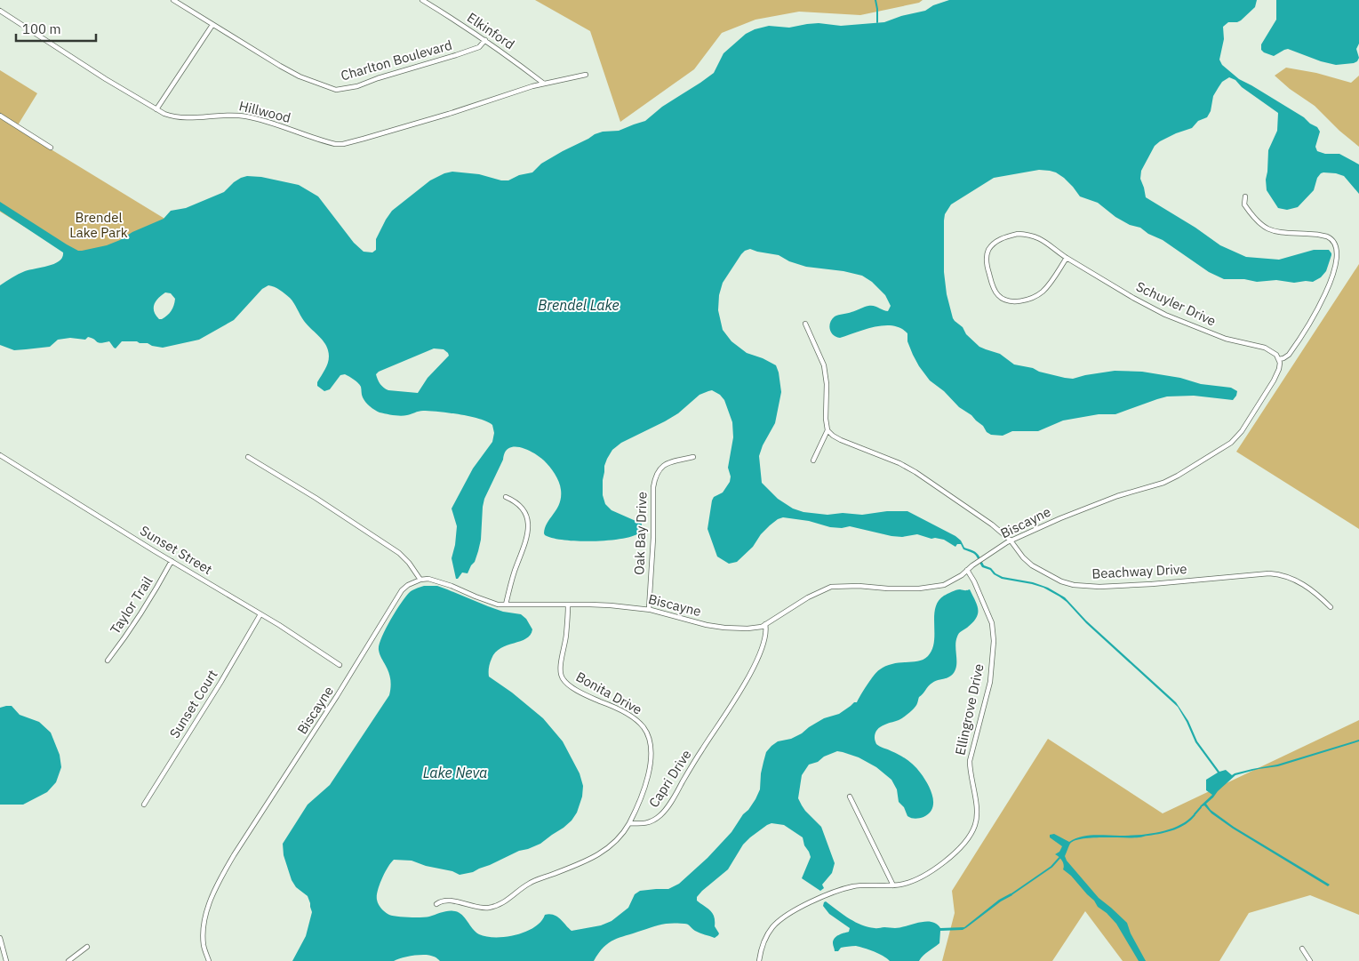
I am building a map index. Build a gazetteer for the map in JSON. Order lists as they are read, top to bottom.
{
  "streets": {
    "street": [
      "Elkinford",
      "Charlton Boulevard",
      "Hillwood",
      "Schuyler Drive",
      "Biscayne",
      "Oak Bay Drive",
      "Sunset Street",
      "Beachway Drive",
      "Taylor Trail",
      "Bonita Drive",
      "Sunset Court",
      "Ellingrove Drive",
      "Capri Drive"
    ]
  },
  "crossings": [
    ["Elkinford", "Charlton Boulevard"],
    ["Elkinford", "Hillwood"],
    ["Schuyler Drive", "Biscayne"],
    ["Biscayne", "Oak Bay Drive"],
    ["Biscayne", "Beachway Drive"],
    ["Biscayne", "Bonita Drive"],
    ["Biscayne", "Ellingrove Drive"],
    ["Biscayne", "Capri Drive"],
    ["Sunset Street", "Taylor Trail"],
    ["Sunset Street", "Sunset Court"],
    ["Bonita Drive", "Capri Drive"]
  ],
  "water": ["Brendel Lake", "Lake Neva"],
  "parks": ["Brendel Lake Park"],
  "scale_bar": "100 m"
}
